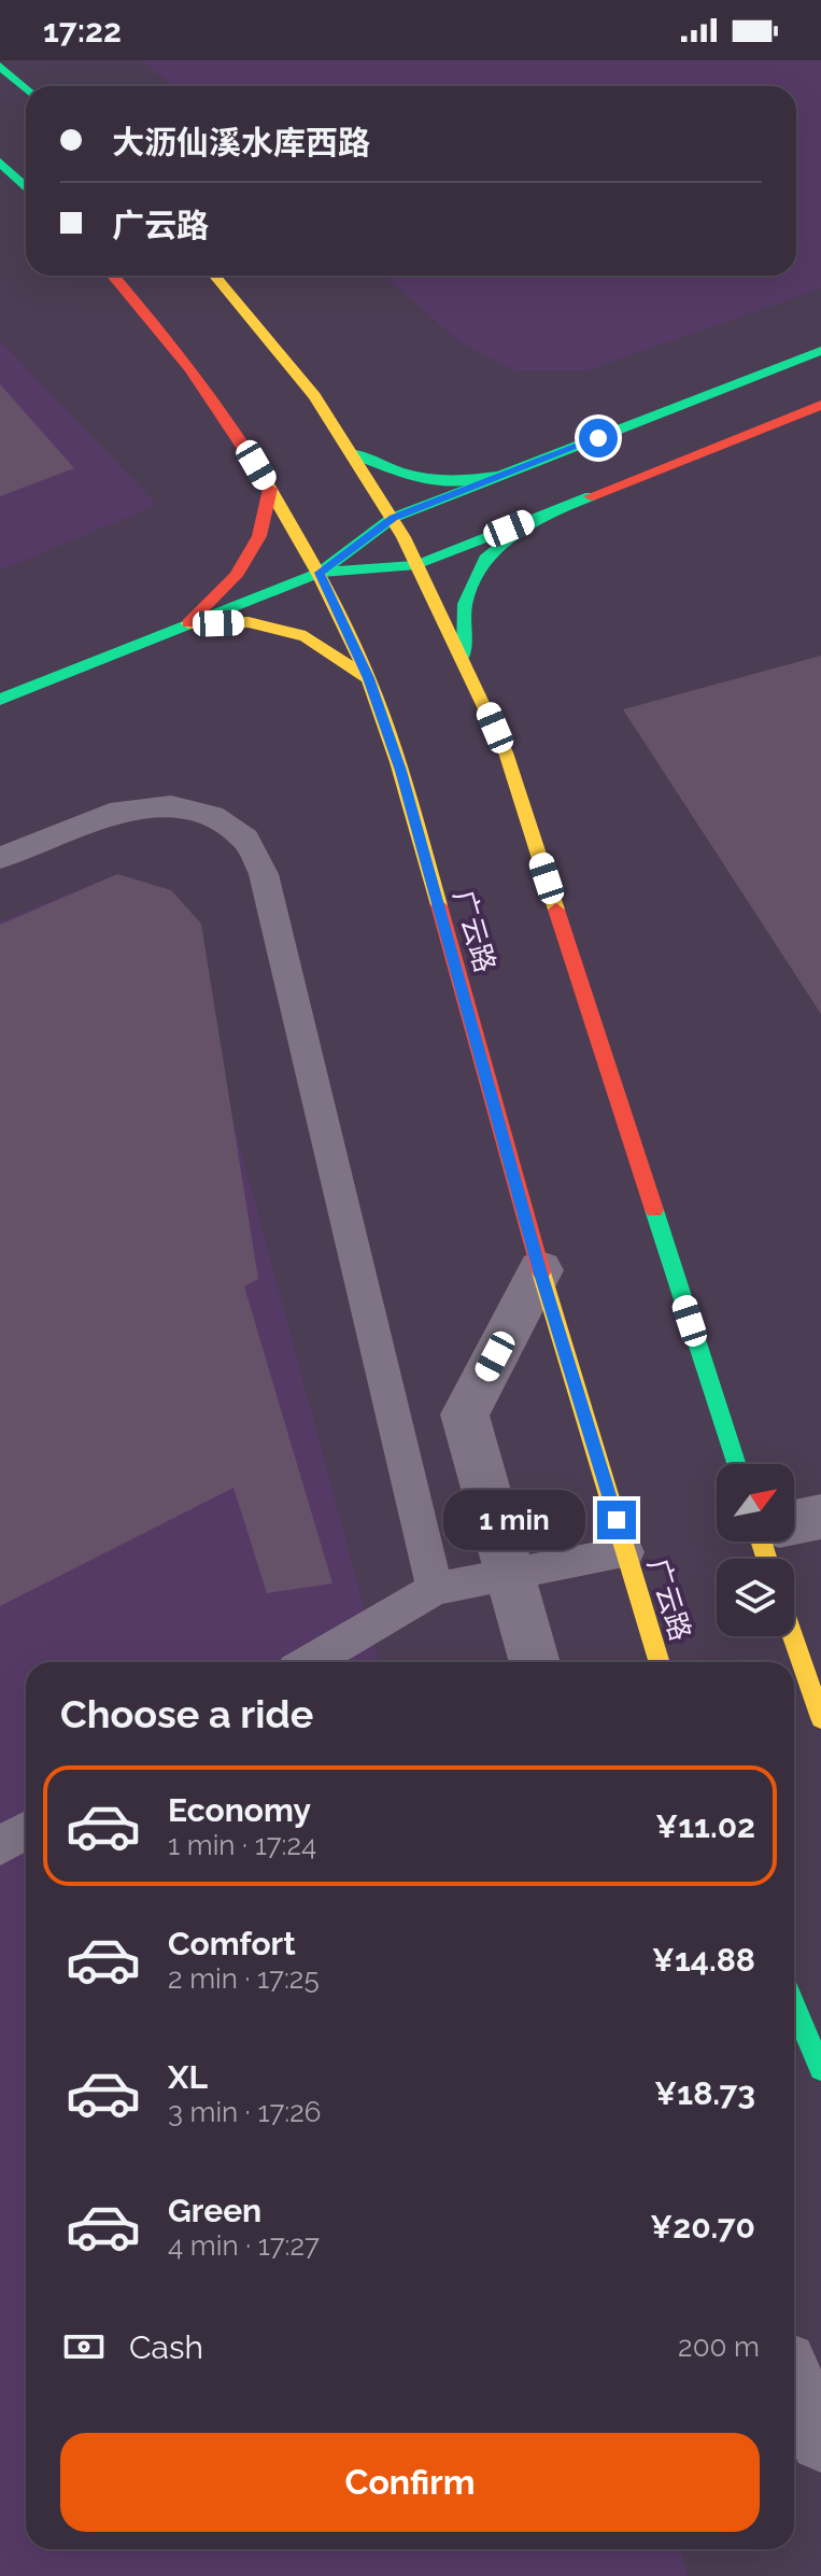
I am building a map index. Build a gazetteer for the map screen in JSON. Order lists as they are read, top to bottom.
{
  "streets": {
    "main road": ["广云路"]
  },
  "north": "top right",
  "page": {
    "status": "17:22",
    "banner": ["大沥仙溪水库西路", "广云路"],
    "bubble": "1 min",
    "heading": "Choose a ride",
    "list": [
      {
        "name": "Economy",
        "note": "1 min · 17:24",
        "value": "¥11.02"
      },
      {
        "name": "Comfort",
        "note": "2 min · 17:25",
        "value": "¥14.88"
      },
      {
        "name": "XL",
        "note": "3 min · 17:26",
        "value": "¥18.73"
      },
      {
        "name": "Green",
        "note": "4 min · 17:27",
        "value": "¥20.70"
      }
    ],
    "pay": ["Cash", "200 m"],
    "buttons": "Confirm"
  }
}
